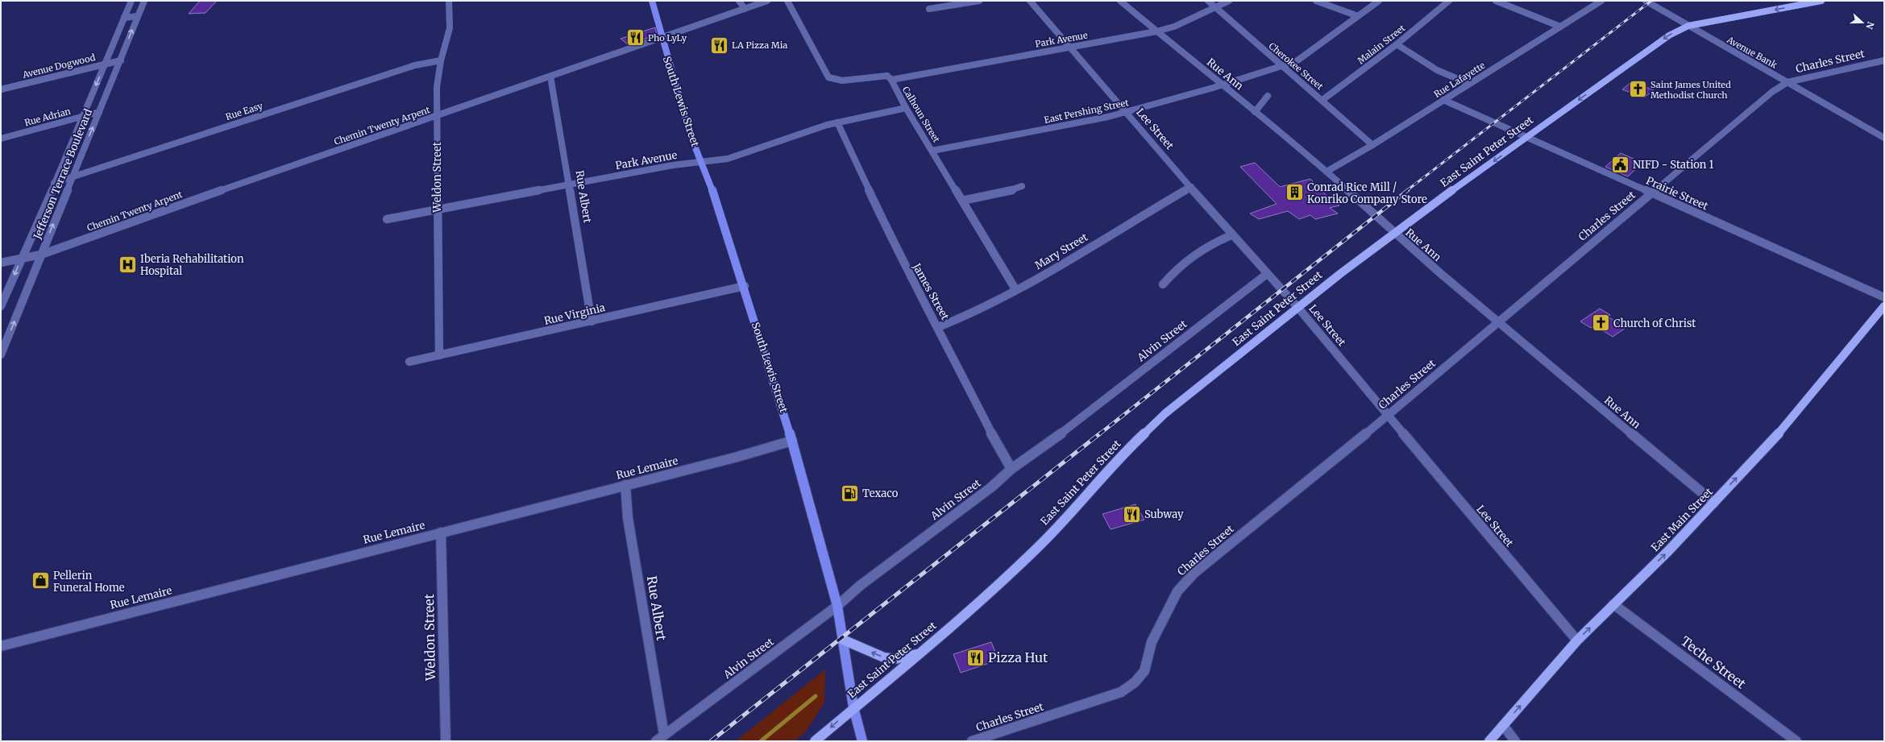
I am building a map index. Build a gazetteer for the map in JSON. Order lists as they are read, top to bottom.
{
  "streets": {
    "main road": ["South Lewis Street", "East Saint Peter Street", "East Main Street"],
    "street": [
      "Park Avenue",
      "Malain Street",
      "Avenue Bank",
      "Charles Street",
      "Avenue Dogwood",
      "Cherokee Street",
      "Rue Ann",
      "Rue Lafayette",
      "Rue Easy",
      "East Pershing Street",
      "Calhoun Street",
      "Rue Adrian",
      "Chemin Twenty Arpent",
      "Lee Street",
      "Jefferson Terrace Boulevard",
      "Weldon Street",
      "Prairie Street",
      "Rue Albert",
      "Mary Street",
      "James Street",
      "Rue Virginia",
      "Alvin Street",
      "Rue Lemaire",
      "Teche Street"
    ]
  },
  "crossings": [
    ["Park Avenue", "Cherokee Street"],
    ["Park Avenue", "Rue Ann"],
    ["Park Avenue", "South Lewis Street"],
    ["Park Avenue", "Calhoun Street"],
    ["Park Avenue", "Lee Street"],
    ["Park Avenue", "Weldon Street"],
    ["Park Avenue", "Rue Albert"],
    ["Park Avenue", "James Street"],
    ["Malain Street", "Cherokee Street"],
    ["Avenue Bank", "Charles Street"],
    ["Avenue Bank", "East Saint Peter Street"],
    ["Charles Street", "Rue Ann"],
    ["Charles Street", "Lee Street"],
    ["Charles Street", "Prairie Street"],
    ["Avenue Dogwood", "Jefferson Terrace Boulevard"],
    ["Cherokee Street", "Rue Lafayette"],
    ["Cherokee Street", "East Pershing Street"],
    ["Rue Ann", "Rue Lafayette"],
    ["Rue Ann", "East Pershing Street"],
    ["Rue Ann", "East Saint Peter Street"],
    ["Rue Ann", "East Main Street"],
    ["Rue Lafayette", "Prairie Street"],
    ["South Lewis Street", "Chemin Twenty Arpent"],
    ["South Lewis Street", "East Saint Peter Street"],
    ["South Lewis Street", "Rue Virginia"],
    ["South Lewis Street", "Alvin Street"],
    ["South Lewis Street", "Rue Lemaire"],
    ["Rue Easy", "Jefferson Terrace Boulevard"],
    ["Rue Easy", "Weldon Street"],
    ["East Pershing Street", "Calhoun Street"],
    ["East Pershing Street", "Lee Street"],
    ["Calhoun Street", "Mary Street"],
    ["Rue Adrian", "Jefferson Terrace Boulevard"],
    ["Chemin Twenty Arpent", "Jefferson Terrace Boulevard"],
    ["Chemin Twenty Arpent", "Weldon Street"],
    ["Chemin Twenty Arpent", "Rue Albert"],
    ["Lee Street", "East Saint Peter Street"],
    ["Lee Street", "Mary Street"],
    ["Lee Street", "Alvin Street"],
    ["Lee Street", "East Main Street"],
    ["East Saint Peter Street", "Prairie Street"],
    ["Weldon Street", "Rue Virginia"],
    ["Weldon Street", "Rue Lemaire"],
    ["Rue Albert", "Rue Virginia"],
    ["Rue Albert", "Alvin Street"],
    ["Rue Albert", "Rue Lemaire"],
    ["Mary Street", "James Street"],
    ["James Street", "Alvin Street"],
    ["East Main Street", "Teche Street"]
  ],
  "one_way": ["East Saint Peter Street", "East Main Street"],
  "places": {
    "restaurant": [
      "Pho LyLy",
      "LA Pizza Mia",
      "Subway",
      "Pizza Hut"
    ],
    "church": ["Saint James United Methodist Church", "Church of Christ"],
    "public building": ["NIFD - Station 1"],
    "building": ["Conrad Rice Mill / Konriko Company Store"],
    "hospital": ["Iberia Rehabilitation Hospital"],
    "fuel station": ["Texaco"],
    "shop": ["Pellerin Funeral Home"]
  },
  "north": "right"
}
